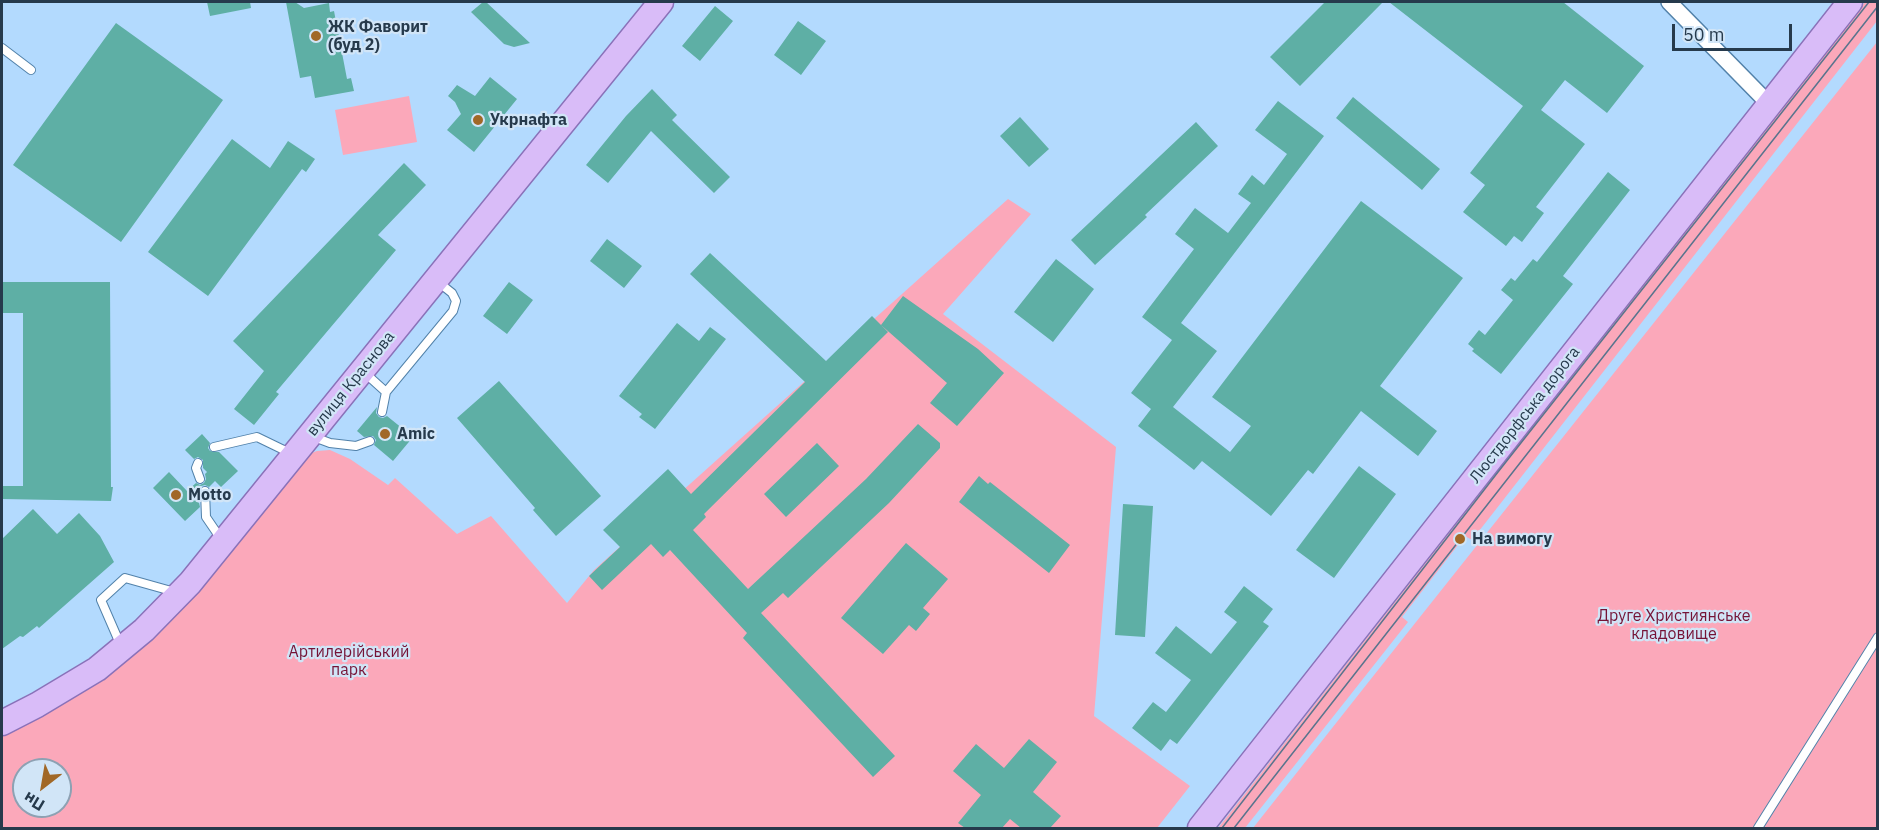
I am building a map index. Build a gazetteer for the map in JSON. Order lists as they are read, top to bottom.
{
  "streets": {
    "main road": ["вулиця Краснова", "Люстдорфська дорога"]
  },
  "parks": ["Друге Християнське кладовище", "Артилерійський парк"],
  "places": [
    "ЖК Фаворит (буд 2)",
    "Укрнафта",
    "Amic",
    "Motto",
    "На вимогу"
  ],
  "scale_bar": "50 m",
  "north": "bottom left"
}
